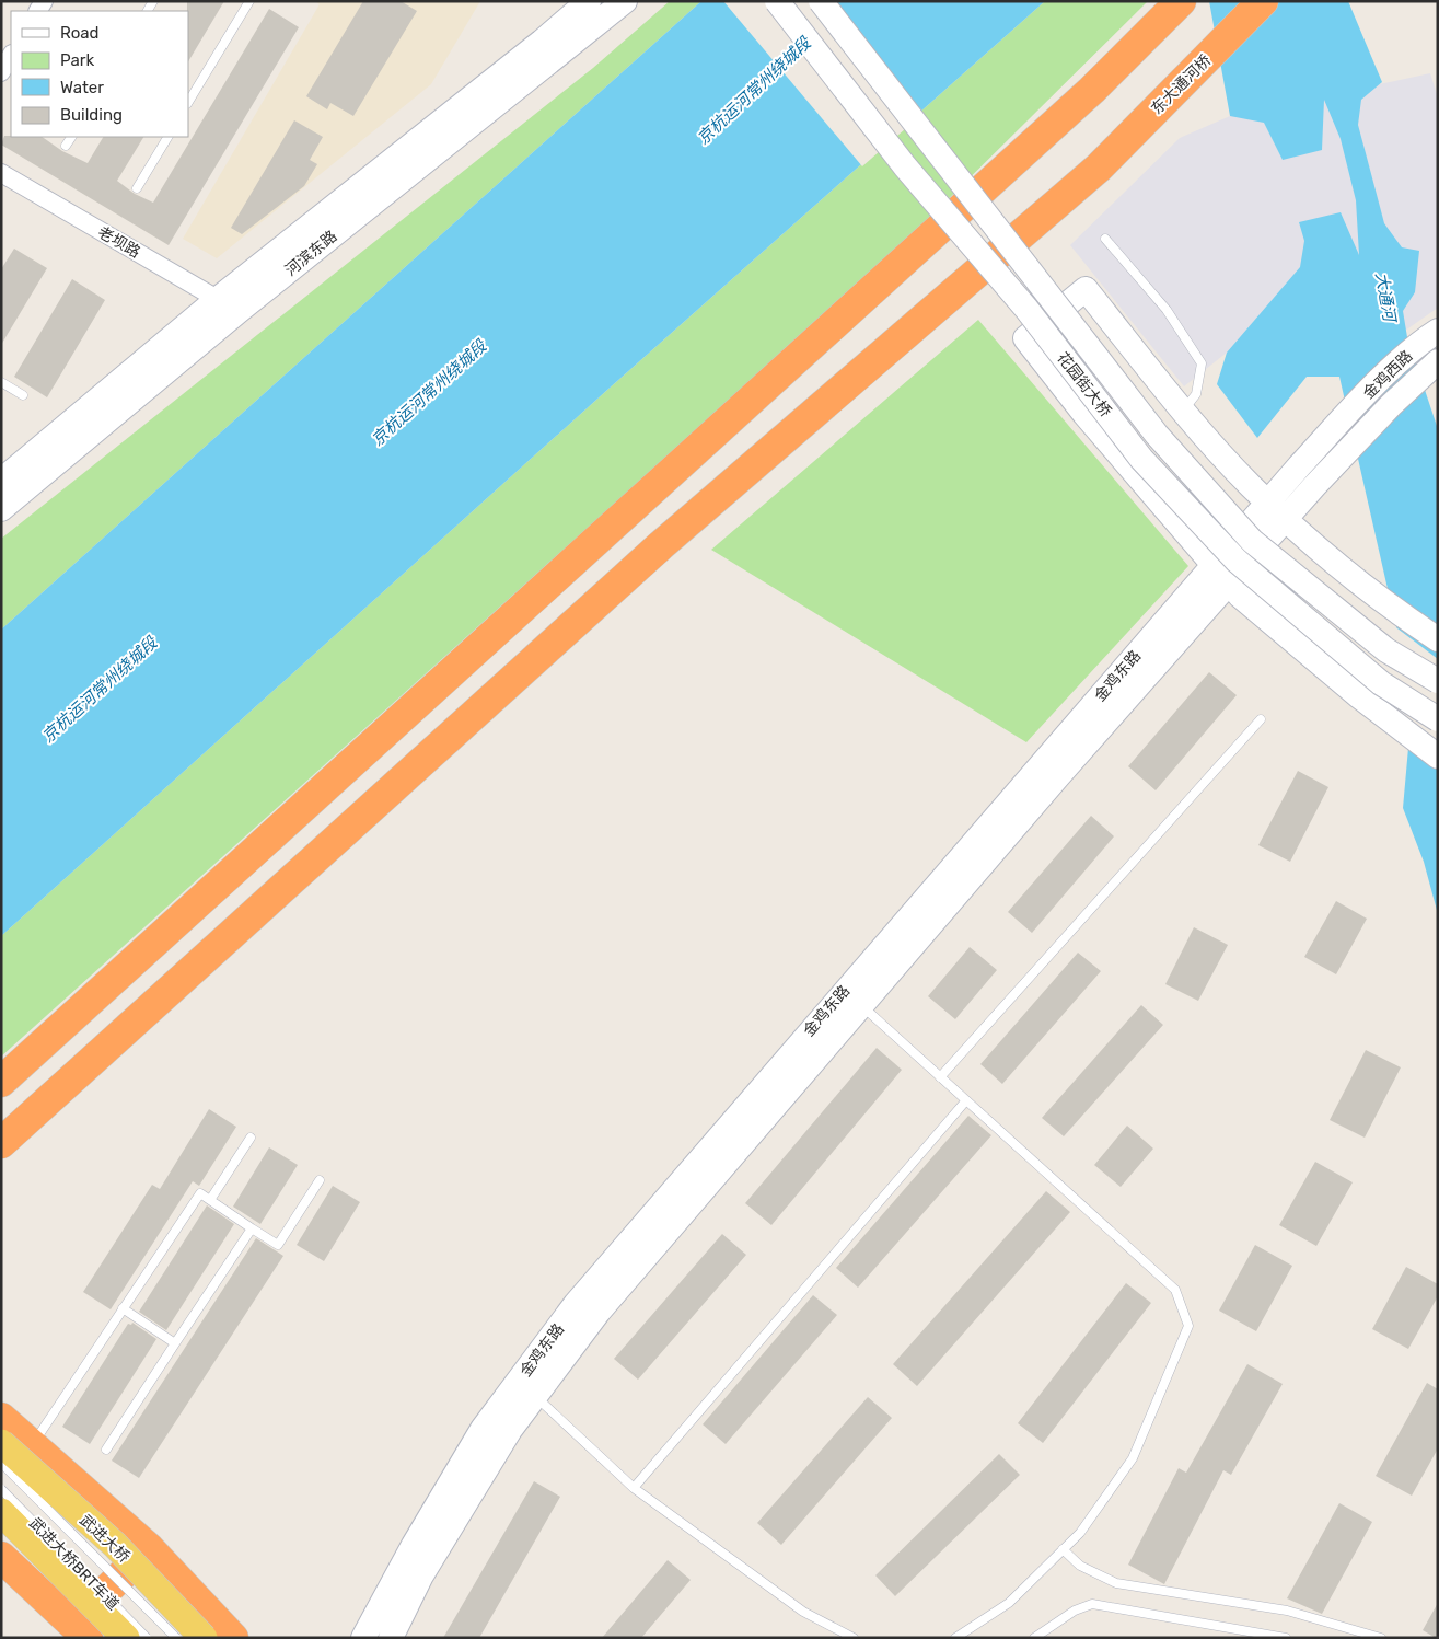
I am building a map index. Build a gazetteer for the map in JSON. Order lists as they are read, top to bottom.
{
  "streets": {
    "highway": ["东大通河桥"],
    "main road": [
      "河滨东路",
      "金鸡西路",
      "花园街大桥",
      "金鸡东路",
      "武进大桥"
    ],
    "street": ["老坝路"],
    "lane": ["武进大桥BRT车道"]
  },
  "crossings": [
    ["老坝路", "河滨东路"],
    ["金鸡西路", "金鸡东路"]
  ],
  "water": ["京杭运河常州绕城段", "大通河"],
  "legend": [
    "Road",
    "Park",
    "Water",
    "Building"
  ]
}
